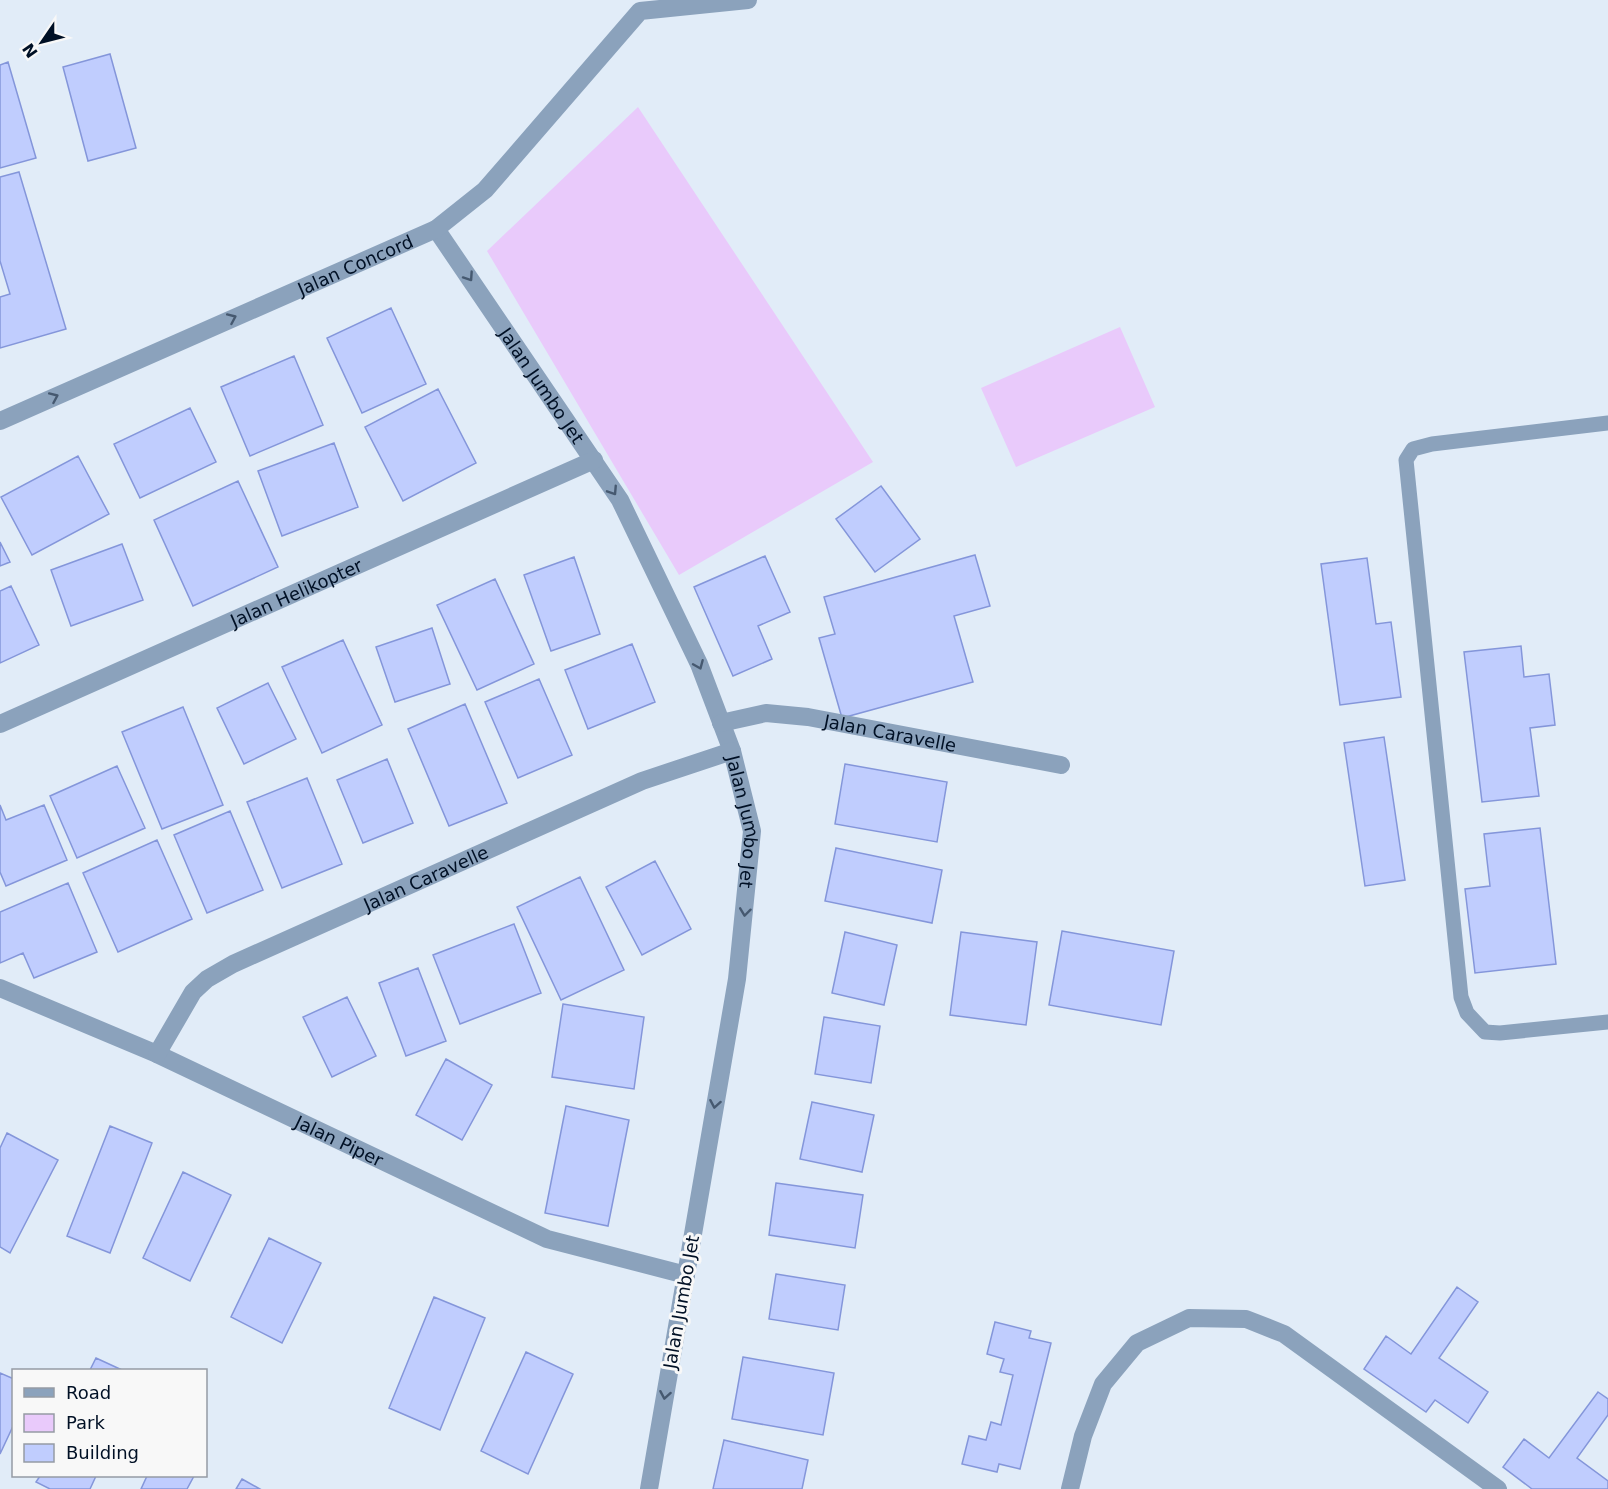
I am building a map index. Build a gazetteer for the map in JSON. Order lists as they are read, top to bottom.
{
  "streets": {
    "street": [
      "Jalan Concord",
      "Jalan Jumbo Jet",
      "Jalan Helikopter",
      "Jalan Caravelle",
      "Jalan Piper"
    ]
  },
  "crossings": [
    ["Jalan Concord", "Jalan Jumbo Jet"],
    ["Jalan Jumbo Jet", "Jalan Helikopter"],
    ["Jalan Jumbo Jet", "Jalan Caravelle"],
    ["Jalan Jumbo Jet", "Jalan Piper"],
    ["Jalan Caravelle", "Jalan Piper"]
  ],
  "one_way": ["Jalan Concord", "Jalan Jumbo Jet"],
  "legend": ["Road", "Park", "Building"],
  "north": "bottom left"
}
